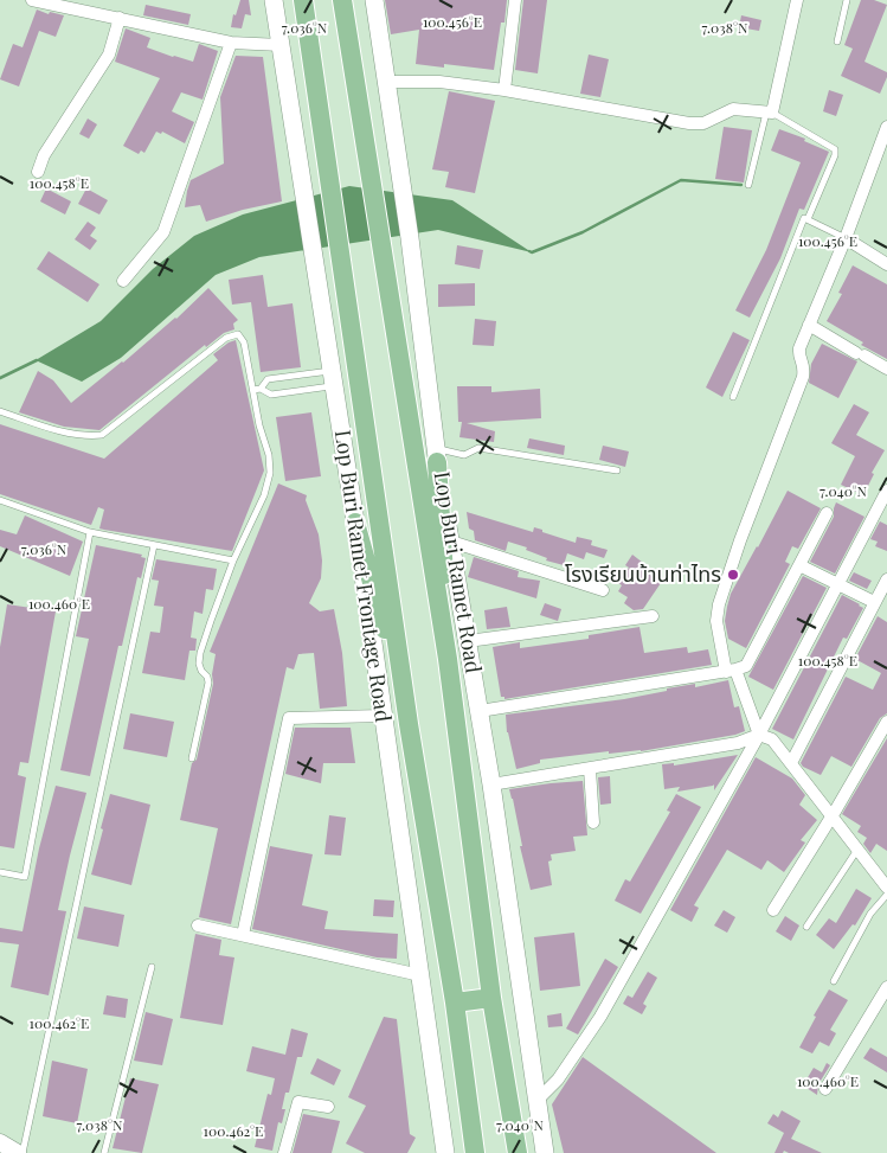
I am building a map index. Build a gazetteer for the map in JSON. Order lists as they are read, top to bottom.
{
  "streets": {
    "main road": ["Lop Buri Ramet Road", "Lop Buri Ramet Frontage Road"]
  },
  "places": ["โรงเรียนบ้านท่าไทร"],
  "coordinates": [
    "100.456°E",
    "7.036°N",
    "7.038°N",
    "100.458°E",
    "7.040°N",
    "100.460°E",
    "100.462°E"
  ]
}
